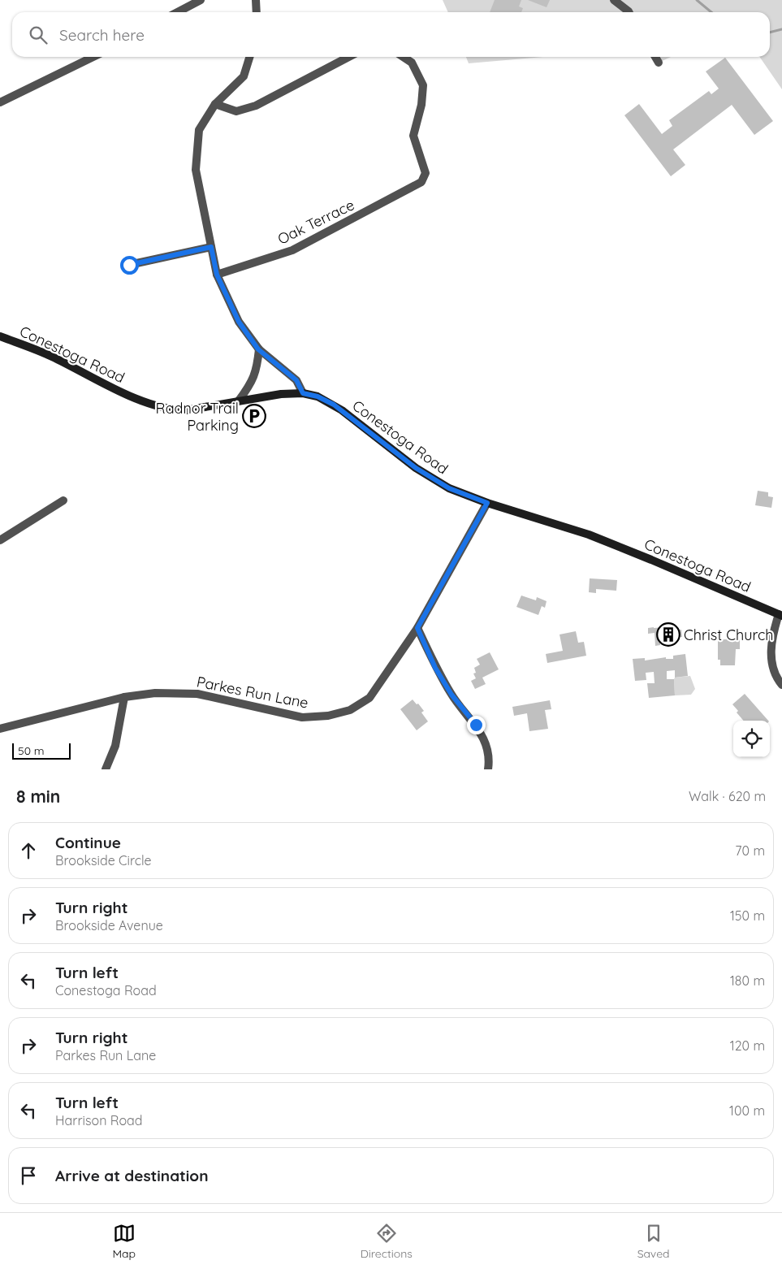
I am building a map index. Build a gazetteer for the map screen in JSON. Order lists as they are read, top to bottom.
{
  "streets": {
    "main road": ["Conestoga Road"],
    "street": ["Oak Terrace", "Parkes Run Lane"]
  },
  "crossings": [
    ["Conestoga Road", "Parkes Run Lane"]
  ],
  "places": {
    "parking": ["Radnor Trail Parking"],
    "building": ["Christ Church"]
  },
  "scale_bar": "50 m",
  "page": {
    "search": "Search here",
    "scale": "50 m",
    "heading": ["8 min", "Walk · 620 m"],
    "list": [
      ["Continue", "Brookside Circle", "70 m"],
      ["Turn right", "Brookside Avenue", "150 m"],
      ["Turn left", "Conestoga Road", "180 m"],
      ["Turn right", "Parkes Run Lane", "120 m"],
      ["Turn left", "Harrison Road", "100 m"],
      "Arrive at destination"
    ],
    "nav": ["Map", "Directions", "Saved"]
  }
}
